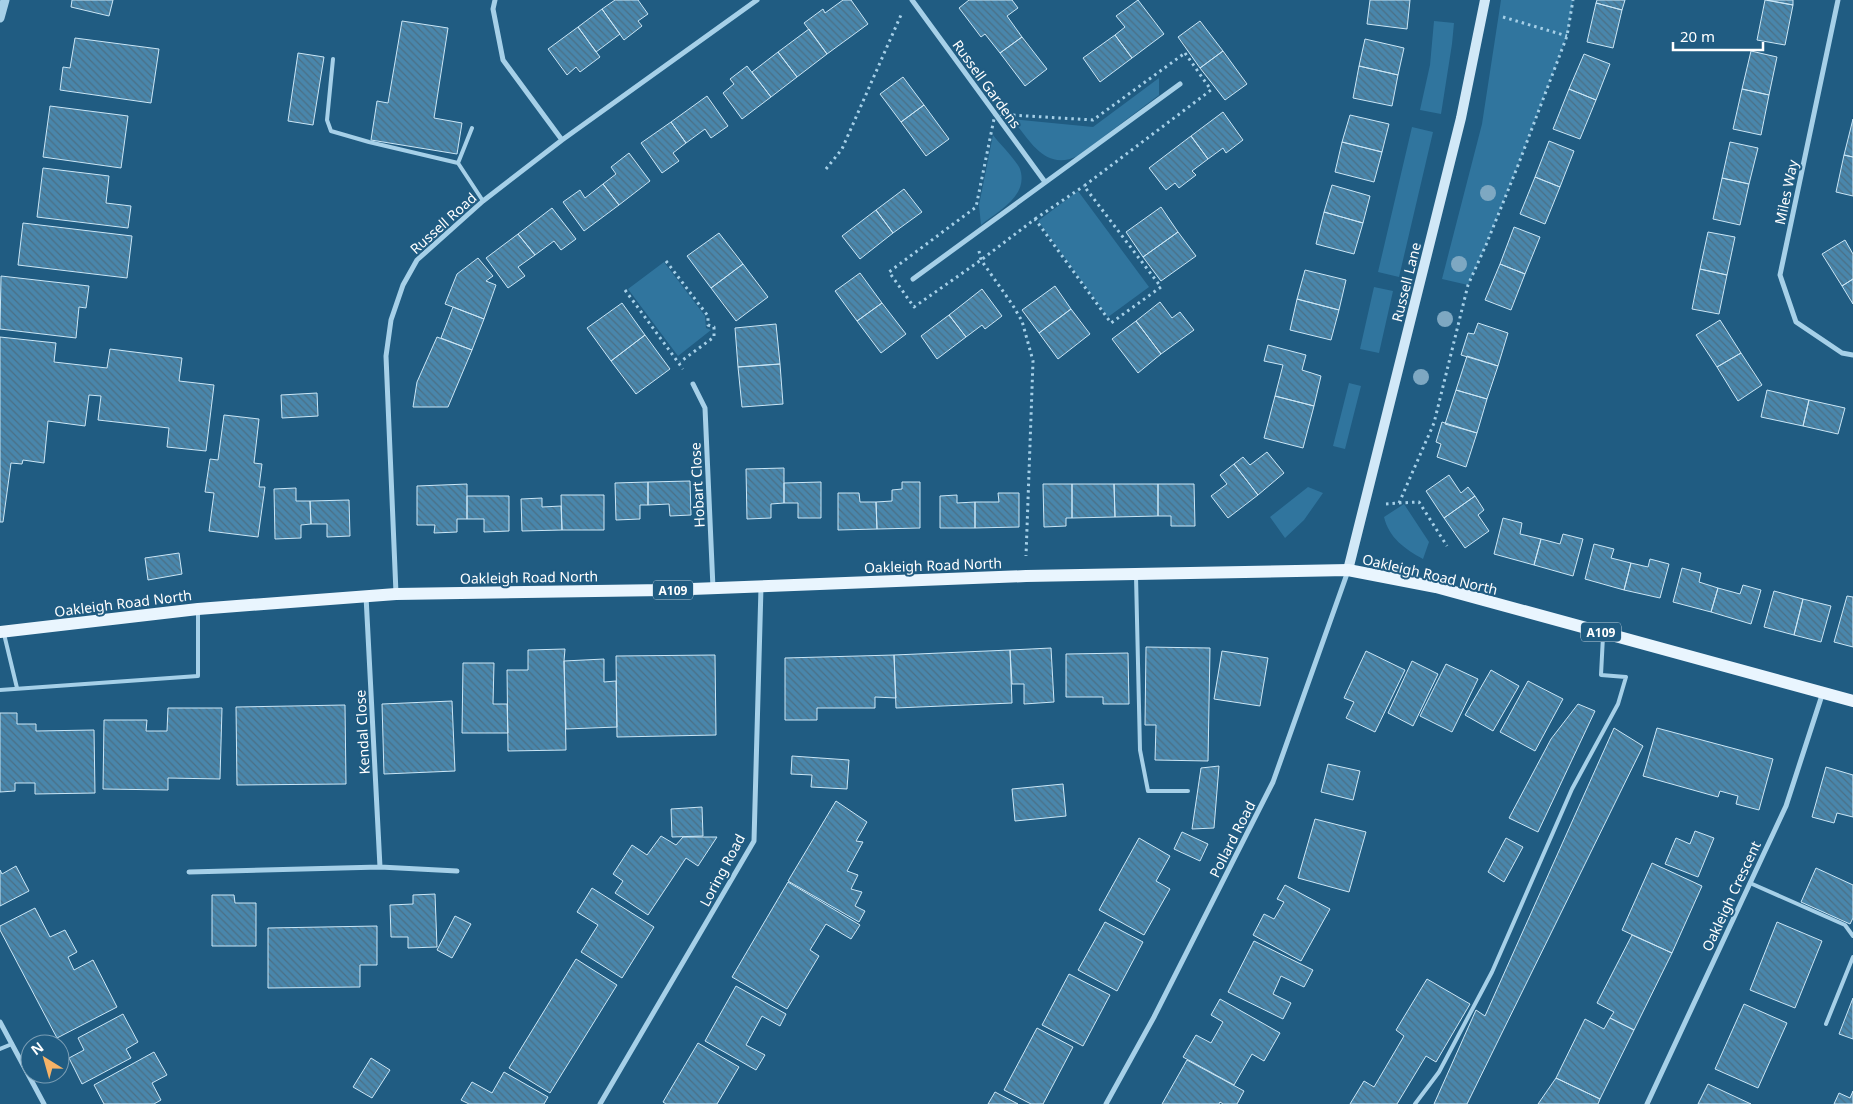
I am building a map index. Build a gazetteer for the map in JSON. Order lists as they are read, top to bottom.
{
  "streets": {
    "main road": ["Russell Lane", "Oakleigh Road North", "A109"],
    "street": [
      "Russell Gardens",
      "Miles Way",
      "Russell Road",
      "Hobart Close",
      "Kendal Close",
      "Pollard Road",
      "Loring Road",
      "Oakleigh Crescent"
    ]
  },
  "crossings": [
    ["Russell Road", "Oakleigh Road North"],
    ["Russell Lane", "Oakleigh Road North"],
    ["Russell Lane", "Pollard Road"],
    ["Hobart Close", "Oakleigh Road North"],
    ["Oakleigh Road North", "Kendal Close"],
    ["Oakleigh Road North", "Pollard Road"],
    ["Oakleigh Road North", "Loring Road"],
    ["Oakleigh Road North", "Oakleigh Crescent"]
  ],
  "scale_bar": "20 m",
  "north": "top left"
}
